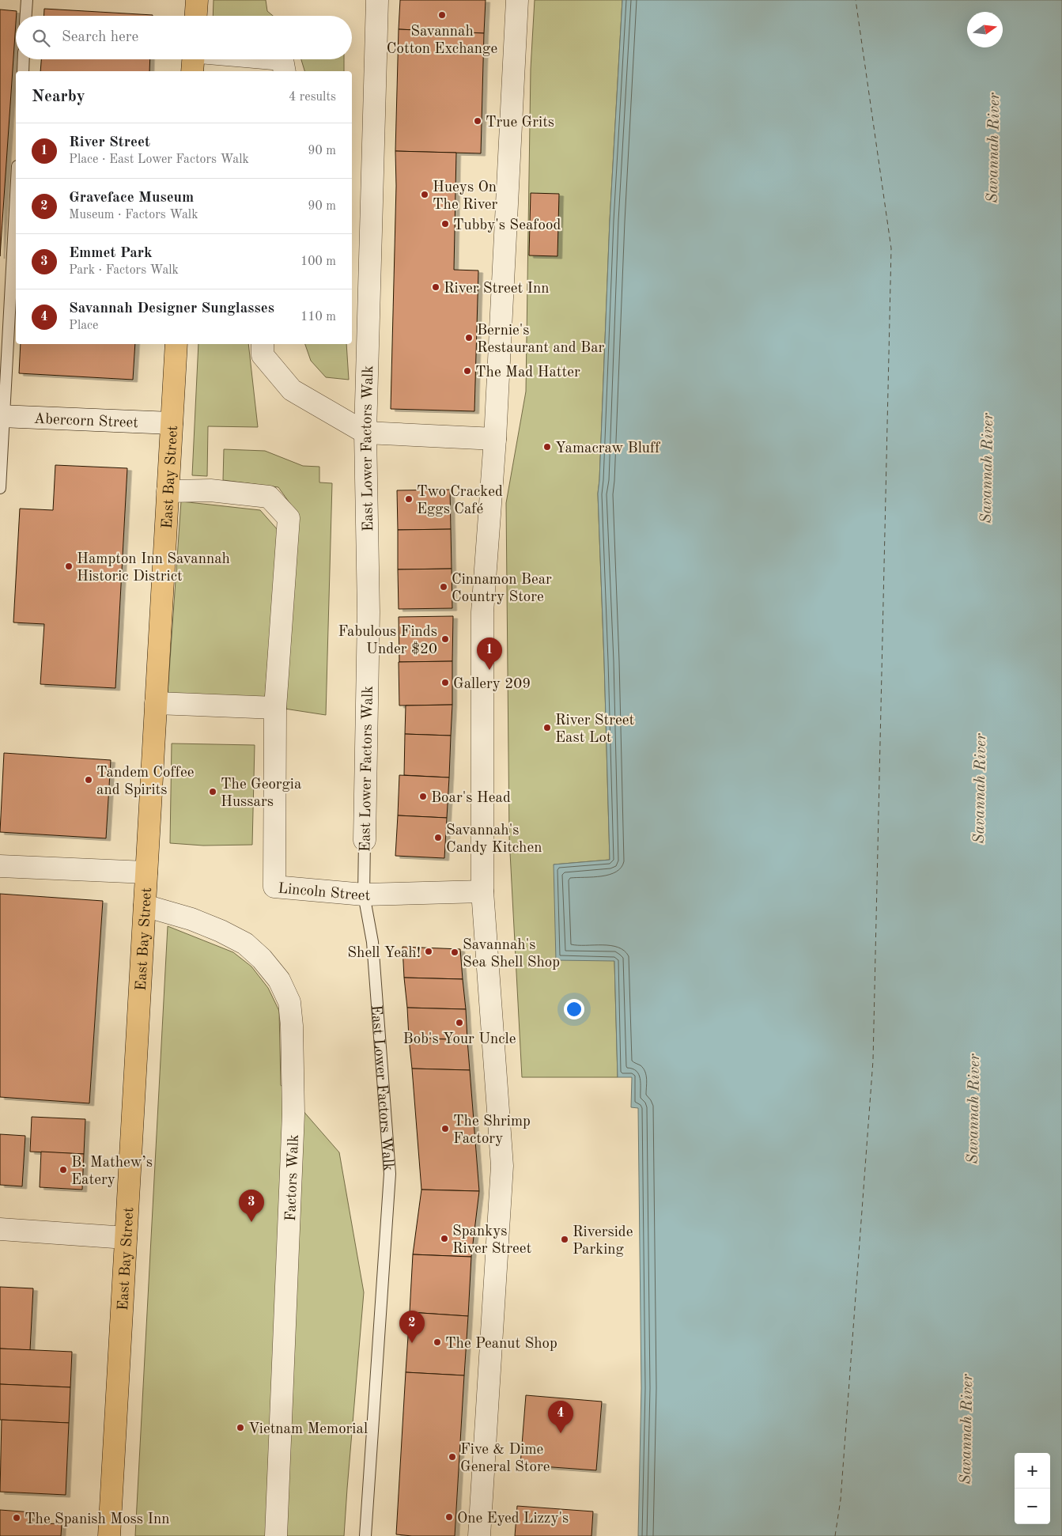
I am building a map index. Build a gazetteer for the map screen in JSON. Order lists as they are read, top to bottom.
{
  "streets": {
    "main road": ["East Bay Street"],
    "street": [
      "Abercorn Street",
      "East Lower Factors Walk",
      "Lincoln Street",
      "Factors Walk"
    ]
  },
  "crossings": [
    ["Abercorn Street", "East Bay Street"],
    ["East Lower Factors Walk", "Lincoln Street"],
    ["East Bay Street", "Factors Walk"]
  ],
  "water": ["Savannah River"],
  "places": [
    "Savannah Cotton Exchange",
    "True Grits",
    "Hueys On The River",
    "Tubby's Seafood",
    "River Street Inn",
    "Bernie's Restaurant and Bar",
    "The Mad Hatter",
    "Yamacraw Bluff",
    "Two Cracked Eggs Café",
    "Hampton Inn Savannah Historic District",
    "Cinnamon Bear Country Store",
    "Fabulous Finds Under $20",
    "Gallery 209",
    "River Street East Lot",
    "Tandem Coffee and Spirits",
    "The Georgia Hussars",
    "Boar's Head",
    "Savannah's Candy Kitchen",
    "Shell Yeah!",
    "Savannah's Sea Shell Shop",
    "Bob's Your Uncle",
    "The Shrimp Factory",
    "B. Mathew’s Eatery",
    "Spankys River Street",
    "Riverside Parking",
    "The Peanut Shop",
    "Vietnam Memorial",
    "Five & Dime General Store",
    "One Eyed Lizzy's",
    "The Spanish Moss Inn"
  ],
  "north": "right",
  "page": {
    "search": "Search here",
    "heading": ["Nearby", "4 results"],
    "list": [
      {
        "mark": "1",
        "name": "River Street",
        "note": "Place · East Lower Factors Walk",
        "value": "90 m"
      },
      {
        "mark": "2",
        "name": "Graveface Museum",
        "note": "Museum · Factors Walk",
        "value": "90 m"
      },
      {
        "mark": "3",
        "name": "Emmet Park",
        "note": "Park · Factors Walk",
        "value": "100 m"
      },
      {
        "mark": "4",
        "name": "Savannah Designer Sunglasses",
        "note": "Place",
        "value": "110 m"
      }
    ],
    "pins": [
      "1",
      "3",
      "2",
      "4"
    ],
    "map_buttons": ["+", "−"]
  }
}
